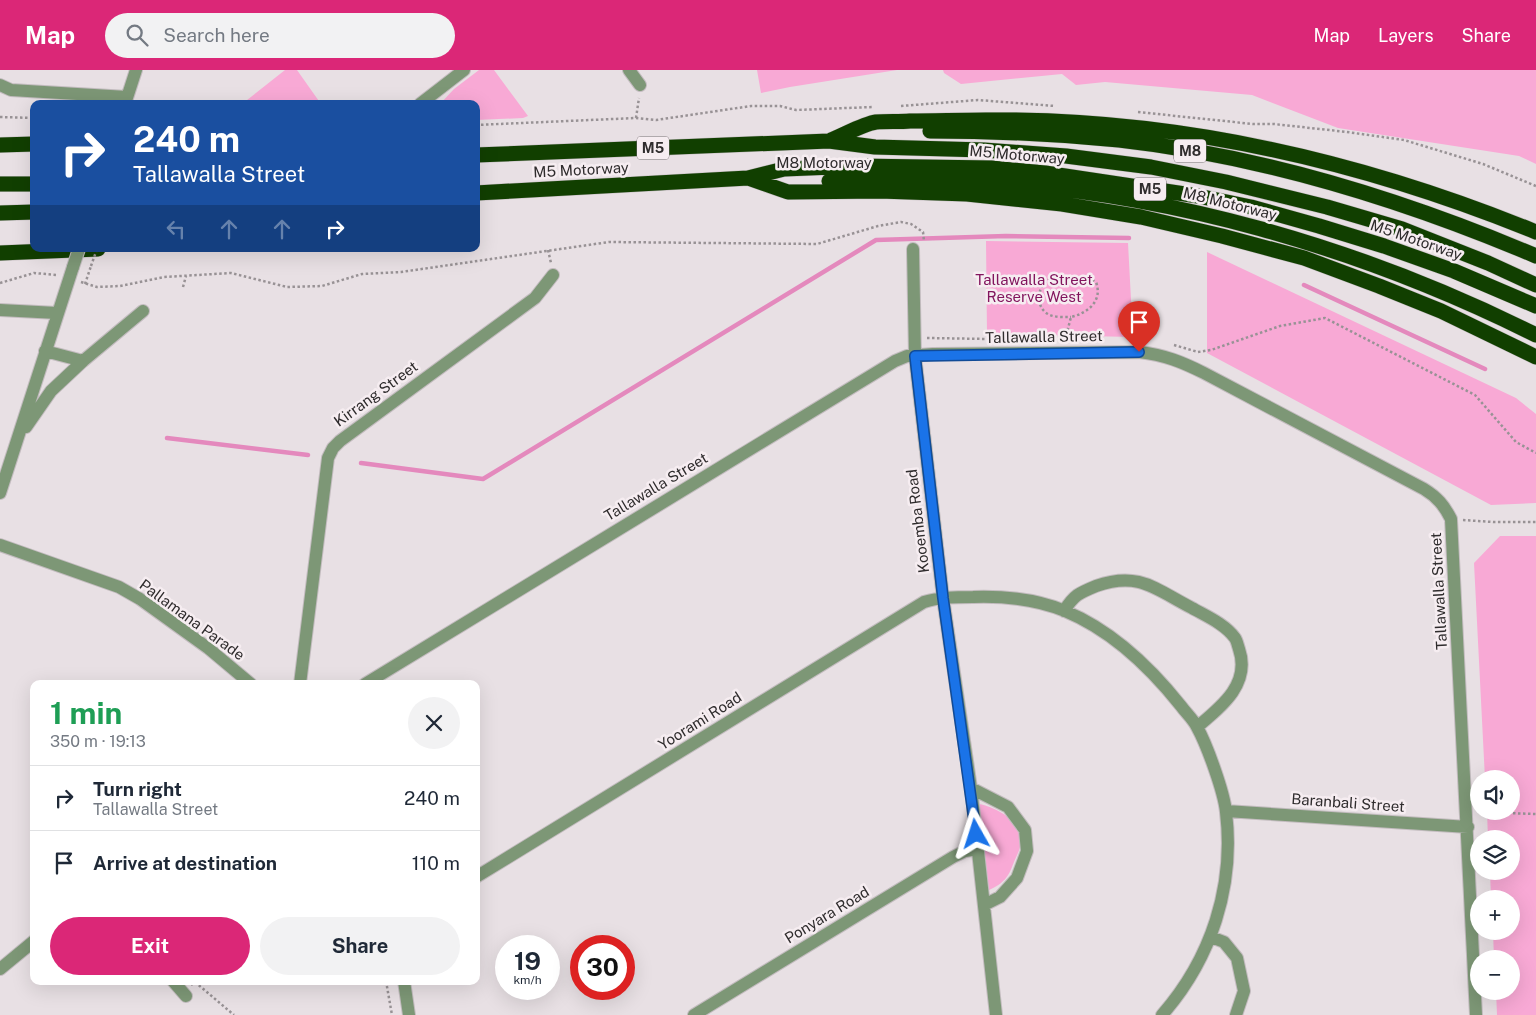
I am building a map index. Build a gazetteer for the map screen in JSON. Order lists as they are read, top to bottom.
{
  "streets": {
    "highway": [
      "M5",
      "M8",
      "M5 Motorway",
      "M8 Motorway"
    ],
    "street": [
      "Tallawalla Street",
      "Kirrang Street",
      "Kooemba Road",
      "Pallamana Parade",
      "Yoorami Road",
      "Baranbali Street",
      "Ponyara Road"
    ]
  },
  "crossings": [
    ["M5 Motorway", "M8 Motorway"],
    ["Tallawalla Street", "Kooemba Road"],
    ["Tallawalla Street", "Baranbali Street"],
    ["Kooemba Road", "Yoorami Road"],
    ["Kooemba Road", "Ponyara Road"],
    ["Yoorami Road", "Baranbali Street"]
  ],
  "parks": ["Tallawalla Street Reserve West"],
  "page": {
    "header": "Map",
    "search": "Search here",
    "nav": ["Map", "Layers", "Share"],
    "turn": ["240 m", "Tallawalla Street"],
    "heading": ["1 min", "350 m · 19:13"],
    "list": [
      {
        "name": "Turn right",
        "note": "Tallawalla Street",
        "value": "240 m"
      },
      {
        "name": "Arrive at destination",
        "value": "110 m"
      }
    ],
    "map_buttons": ["+", "−"],
    "buttons": ["Exit", "Share"],
    "speed": "19 km/h",
    "limit": "30"
  }
}
